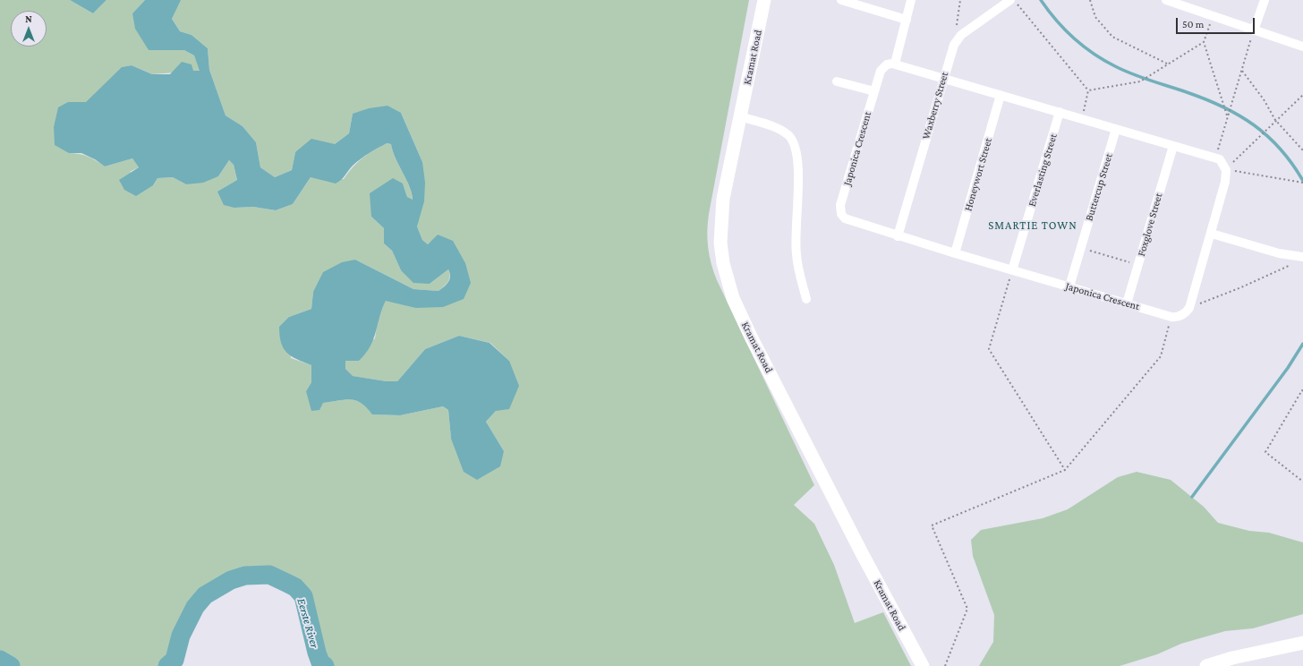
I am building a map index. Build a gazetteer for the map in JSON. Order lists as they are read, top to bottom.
{
  "streets": {
    "street": [
      "Kramat Road",
      "Waxberry Street",
      "Japonica Crescent",
      "Everlasting Street",
      "Honeywort Street",
      "Buttercup Street",
      "Foxglove Street"
    ]
  },
  "crossings": [
    ["Waxberry Street", "Japonica Crescent"],
    ["Japonica Crescent", "Everlasting Street"],
    ["Japonica Crescent", "Honeywort Street"],
    ["Japonica Crescent", "Buttercup Street"],
    ["Japonica Crescent", "Foxglove Street"]
  ],
  "districts": ["SMARTIE TOWN"],
  "water": ["Eerste River"],
  "scale_bar": "50 m",
  "north": "top"
}
